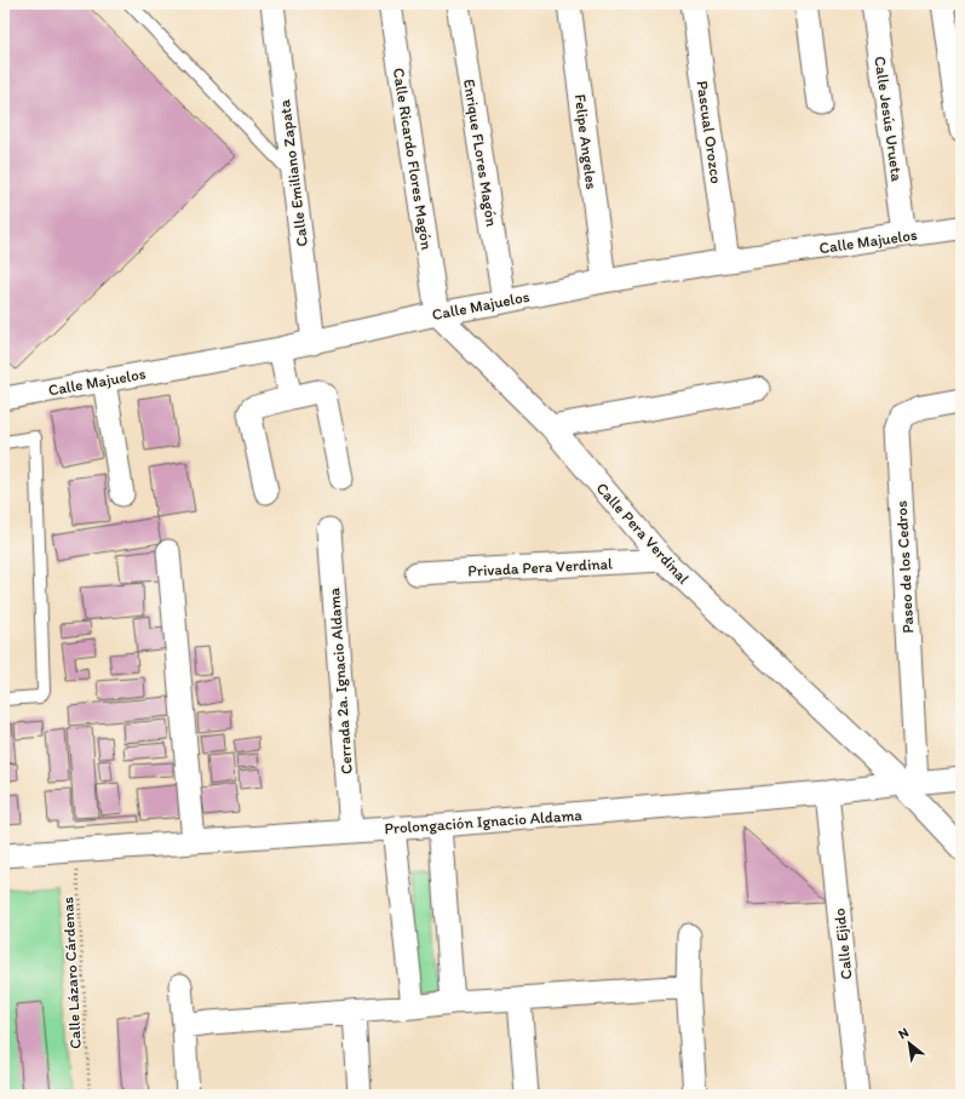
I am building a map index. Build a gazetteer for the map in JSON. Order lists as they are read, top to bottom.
{
  "streets": {
    "street": [
      "Calle Jesús Urueta",
      "Pascual Orozco",
      "Felipe Angeles",
      "Enrique FLores Magón",
      "Calle Ricardo Flores Magón",
      "Calle Emiliano Zapata",
      "Calle Majuelos",
      "Calle Pera Verdinal",
      "Privada Pera Verdinal",
      "Paseo de los Cedros",
      "Cerrada 2a. Ignacio Aldama",
      "Prolongación Ignacio Aldama",
      "Calle Ejido"
    ],
    "path": ["Calle Lázaro Cárdenas"]
  },
  "crossings": [
    ["Calle Jesús Urueta", "Calle Majuelos"],
    ["Pascual Orozco", "Calle Majuelos"],
    ["Felipe Angeles", "Calle Majuelos"],
    ["Enrique FLores Magón", "Calle Majuelos"],
    ["Calle Ricardo Flores Magón", "Calle Majuelos"],
    ["Calle Ricardo Flores Magón", "Calle Pera Verdinal"],
    ["Calle Emiliano Zapata", "Calle Majuelos"],
    ["Calle Majuelos", "Calle Pera Verdinal"],
    ["Calle Pera Verdinal", "Privada Pera Verdinal"],
    ["Calle Pera Verdinal", "Paseo de los Cedros"],
    ["Calle Pera Verdinal", "Prolongación Ignacio Aldama"],
    ["Paseo de los Cedros", "Prolongación Ignacio Aldama"],
    ["Cerrada 2a. Ignacio Aldama", "Prolongación Ignacio Aldama"],
    ["Prolongación Ignacio Aldama", "Calle Ejido"],
    ["Prolongación Ignacio Aldama", "Calle Lázaro Cárdenas"]
  ],
  "north": "top left"
}
